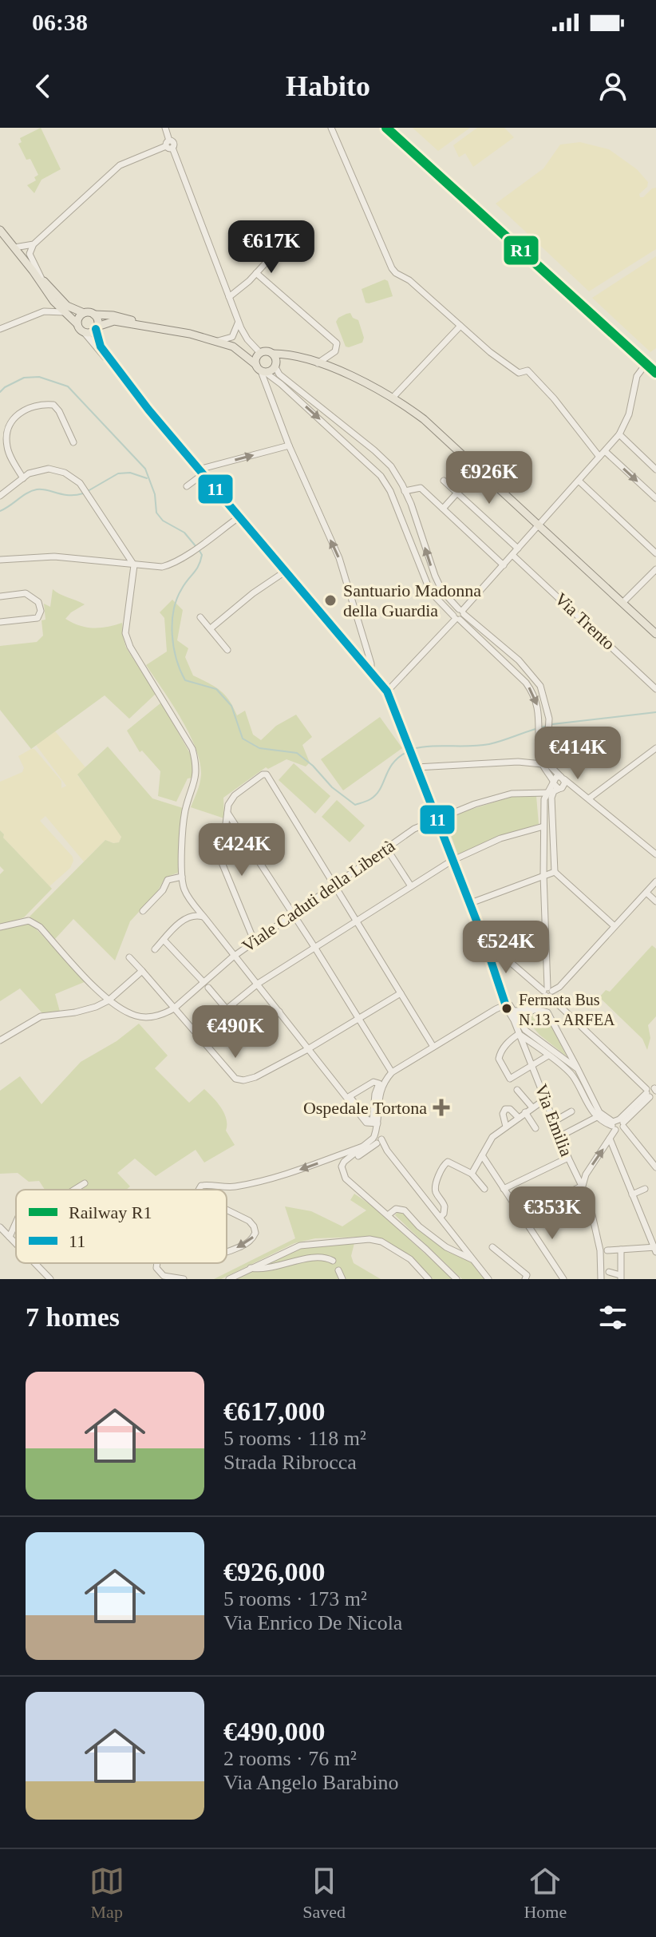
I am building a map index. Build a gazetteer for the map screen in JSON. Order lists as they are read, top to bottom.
{
  "streets": {
    "street": ["Via Trento", "Viale Caduti della Libertà", "Via Emilia"]
  },
  "places": {
    "other": ["Santuario Madonna della Guardia", "Fermata Bus N.13 - ARFEA"],
    "health": ["Ospedale Tortona"]
  },
  "lines": ["rail line R1", "transit line 11"],
  "legend": ["Railway R1", "11"],
  "page": {
    "status": "06:38",
    "header": "Habito",
    "price": [
      "€617K",
      "€926K",
      "€414K",
      "€424K",
      "€524K",
      "€490K",
      "€353K"
    ],
    "heading": "7 homes",
    "list": [
      {
        "name": "€617,000",
        "note": "5 rooms · 118 m² · Strada Ribrocca"
      },
      {
        "name": "€926,000",
        "note": "5 rooms · 173 m² · Via Enrico De Nicola"
      },
      {
        "name": "€490,000",
        "note": "2 rooms · 76 m² · Via Angelo Barabino"
      }
    ],
    "tabs": ["Map", "Saved", "Home"]
  }
}
